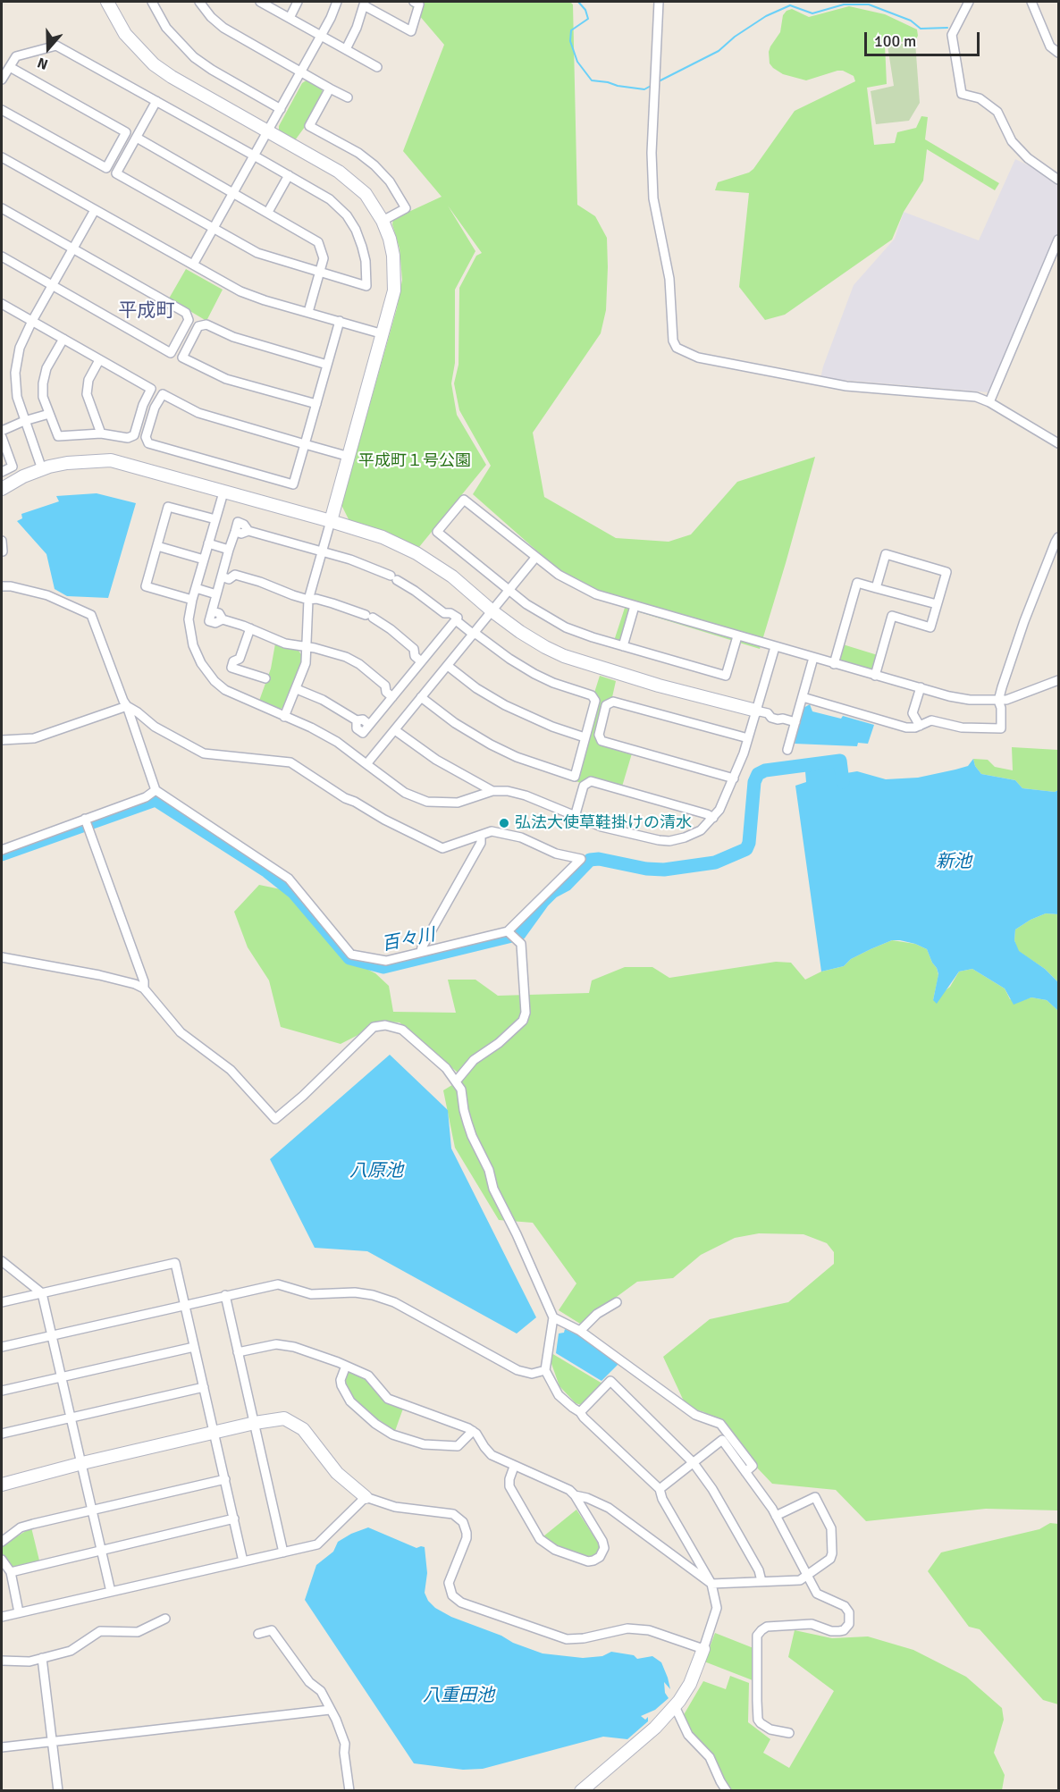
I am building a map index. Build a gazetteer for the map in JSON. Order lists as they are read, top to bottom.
{
  "districts": ["平成町"],
  "water": [
    "新池",
    "百々川",
    "八原池",
    "八重田池"
  ],
  "parks": ["平成町１号公園"],
  "places": ["弘法大使草鞋掛けの清水"],
  "scale_bar": "100 m",
  "north": "bottom"
}
